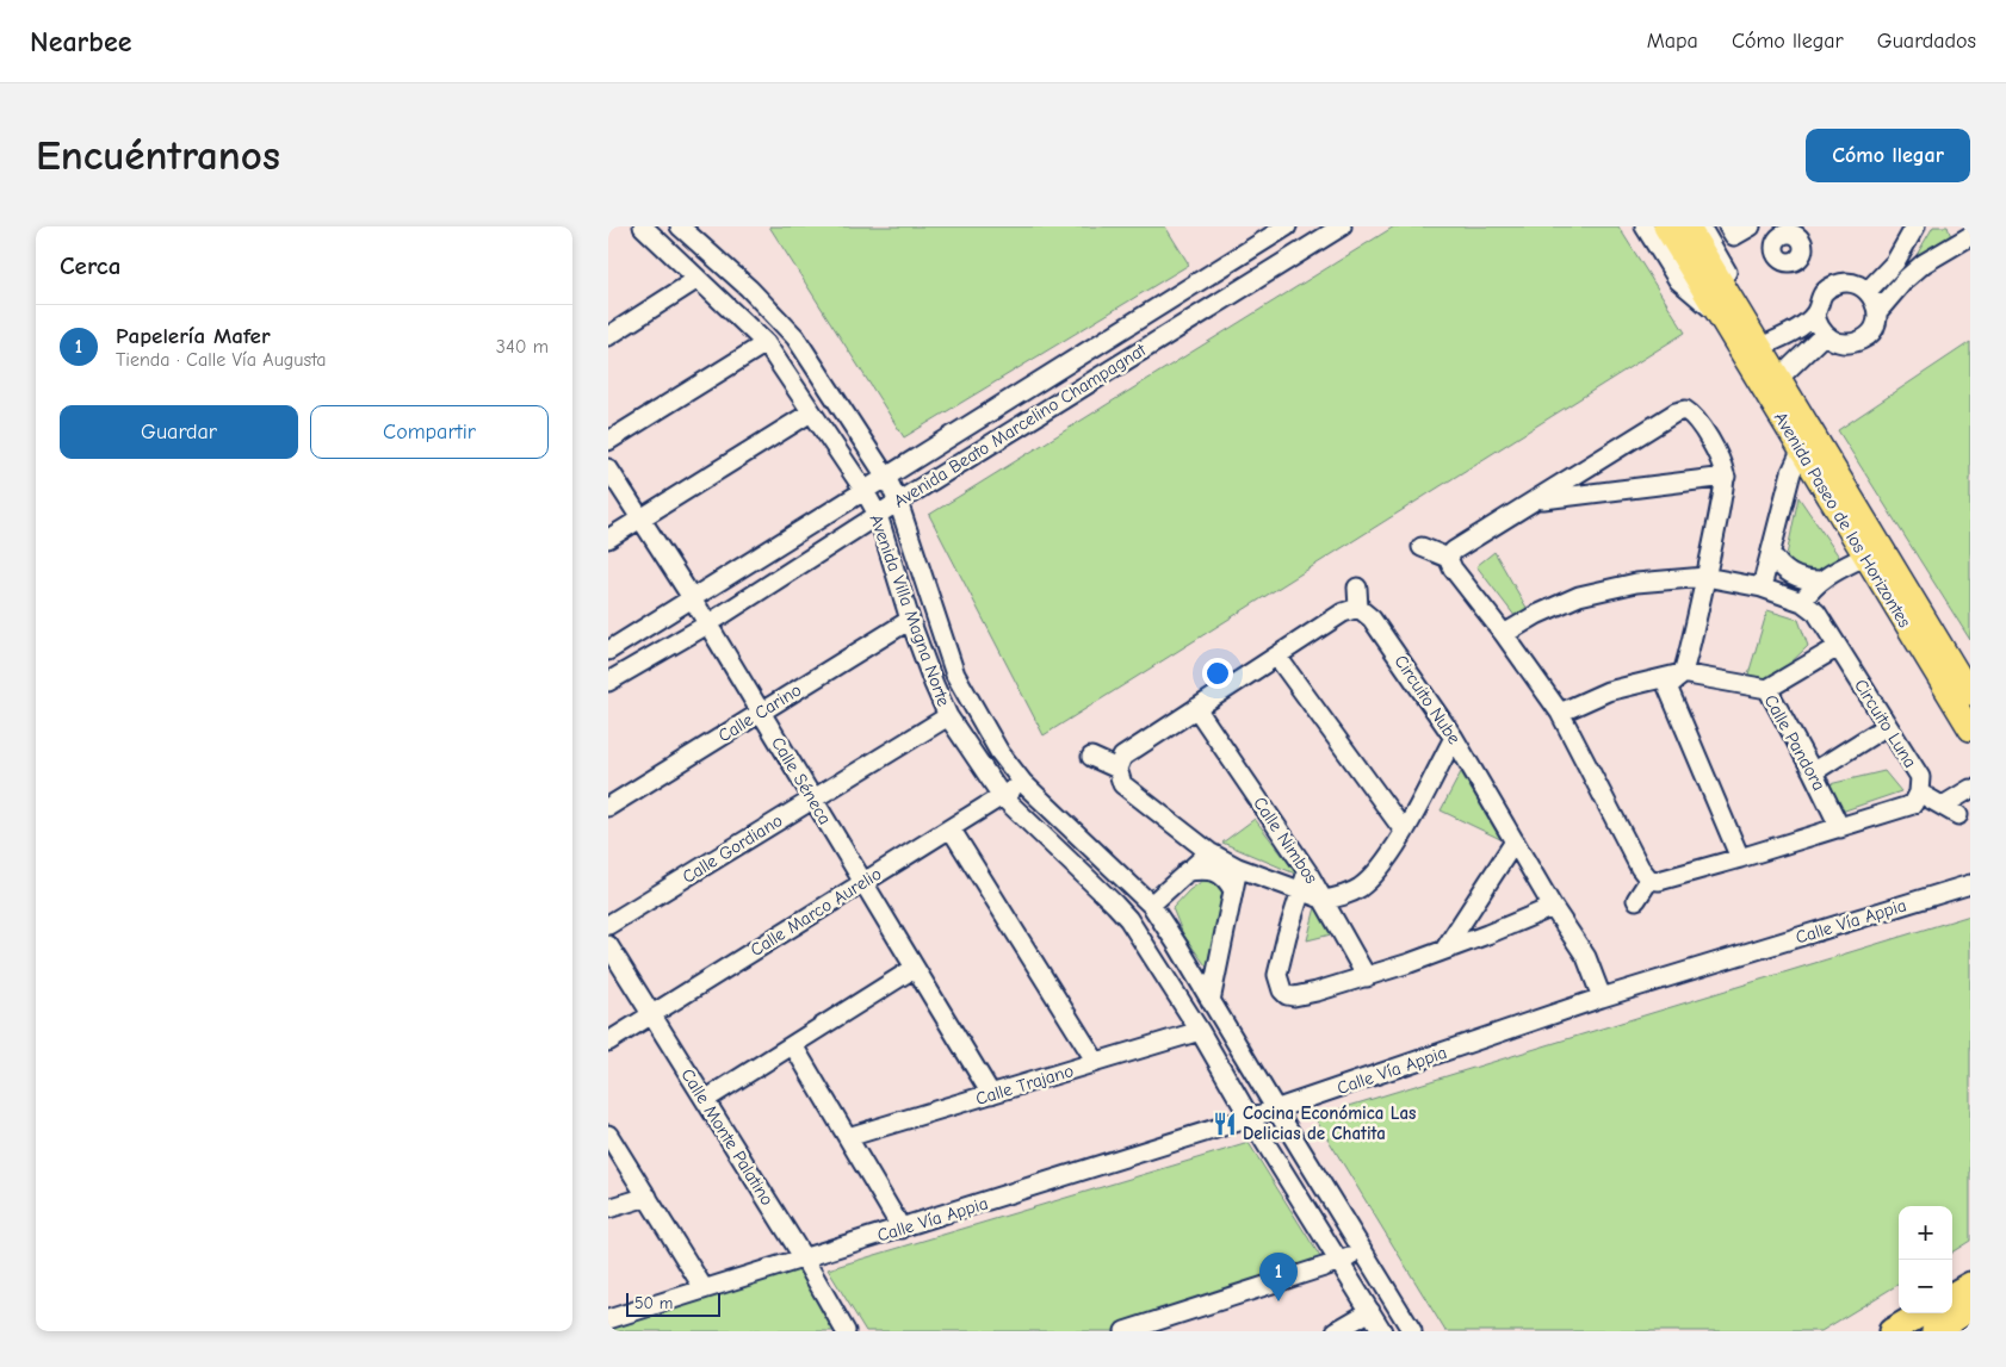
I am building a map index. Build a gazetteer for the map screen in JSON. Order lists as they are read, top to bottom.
{
  "streets": {
    "main road": ["Avenida Paseo de los Horizontes"],
    "street": [
      "Avenida Beato Marcelino Champagnat",
      "Avenida Villa Magna Norte",
      "Circuito Nube",
      "Calle Carino",
      "Circuito Luna",
      "Calle Pandora",
      "Calle Séneca",
      "Calle Nimbos",
      "Calle Gordiano",
      "Calle Marco Aurelio",
      "Calle Vía Appia",
      "Calle Trajano",
      "Calle Monte Palatino"
    ]
  },
  "crossings": [
    ["Avenida Beato Marcelino Champagnat", "Avenida Villa Magna Norte"],
    ["Avenida Beato Marcelino Champagnat", "Calle Séneca"],
    ["Avenida Villa Magna Norte", "Calle Carino"],
    ["Avenida Villa Magna Norte", "Calle Gordiano"],
    ["Avenida Villa Magna Norte", "Calle Marco Aurelio"],
    ["Avenida Villa Magna Norte", "Calle Vía Appia"],
    ["Avenida Villa Magna Norte", "Calle Trajano"],
    ["Circuito Nube", "Calle Vía Appia"],
    ["Calle Carino", "Calle Séneca"],
    ["Circuito Luna", "Calle Pandora"],
    ["Calle Séneca", "Calle Gordiano"],
    ["Calle Séneca", "Calle Marco Aurelio"],
    ["Calle Séneca", "Calle Trajano"],
    ["Calle Marco Aurelio", "Calle Monte Palatino"],
    ["Calle Vía Appia", "Calle Monte Palatino"]
  ],
  "places": {
    "restaurant": ["Cocina Económica Las Delicias de Chatita"]
  },
  "scale_bar": "50 m",
  "page": {
    "header": "Nearbee",
    "nav": ["Mapa", "Cómo llegar", "Guardados"],
    "buttons": [
      "Cómo llegar",
      ["Guardar", "Compartir"]
    ],
    "title": "Encuéntranos",
    "heading": "Cerca",
    "list": [
      {
        "mark": "1",
        "name": "Papelería Mafer",
        "note": "Tienda · Calle Vía Augusta",
        "value": "340 m"
      }
    ],
    "map_buttons": ["+", "−"],
    "pins": "1",
    "scale": "50 m"
  }
}
